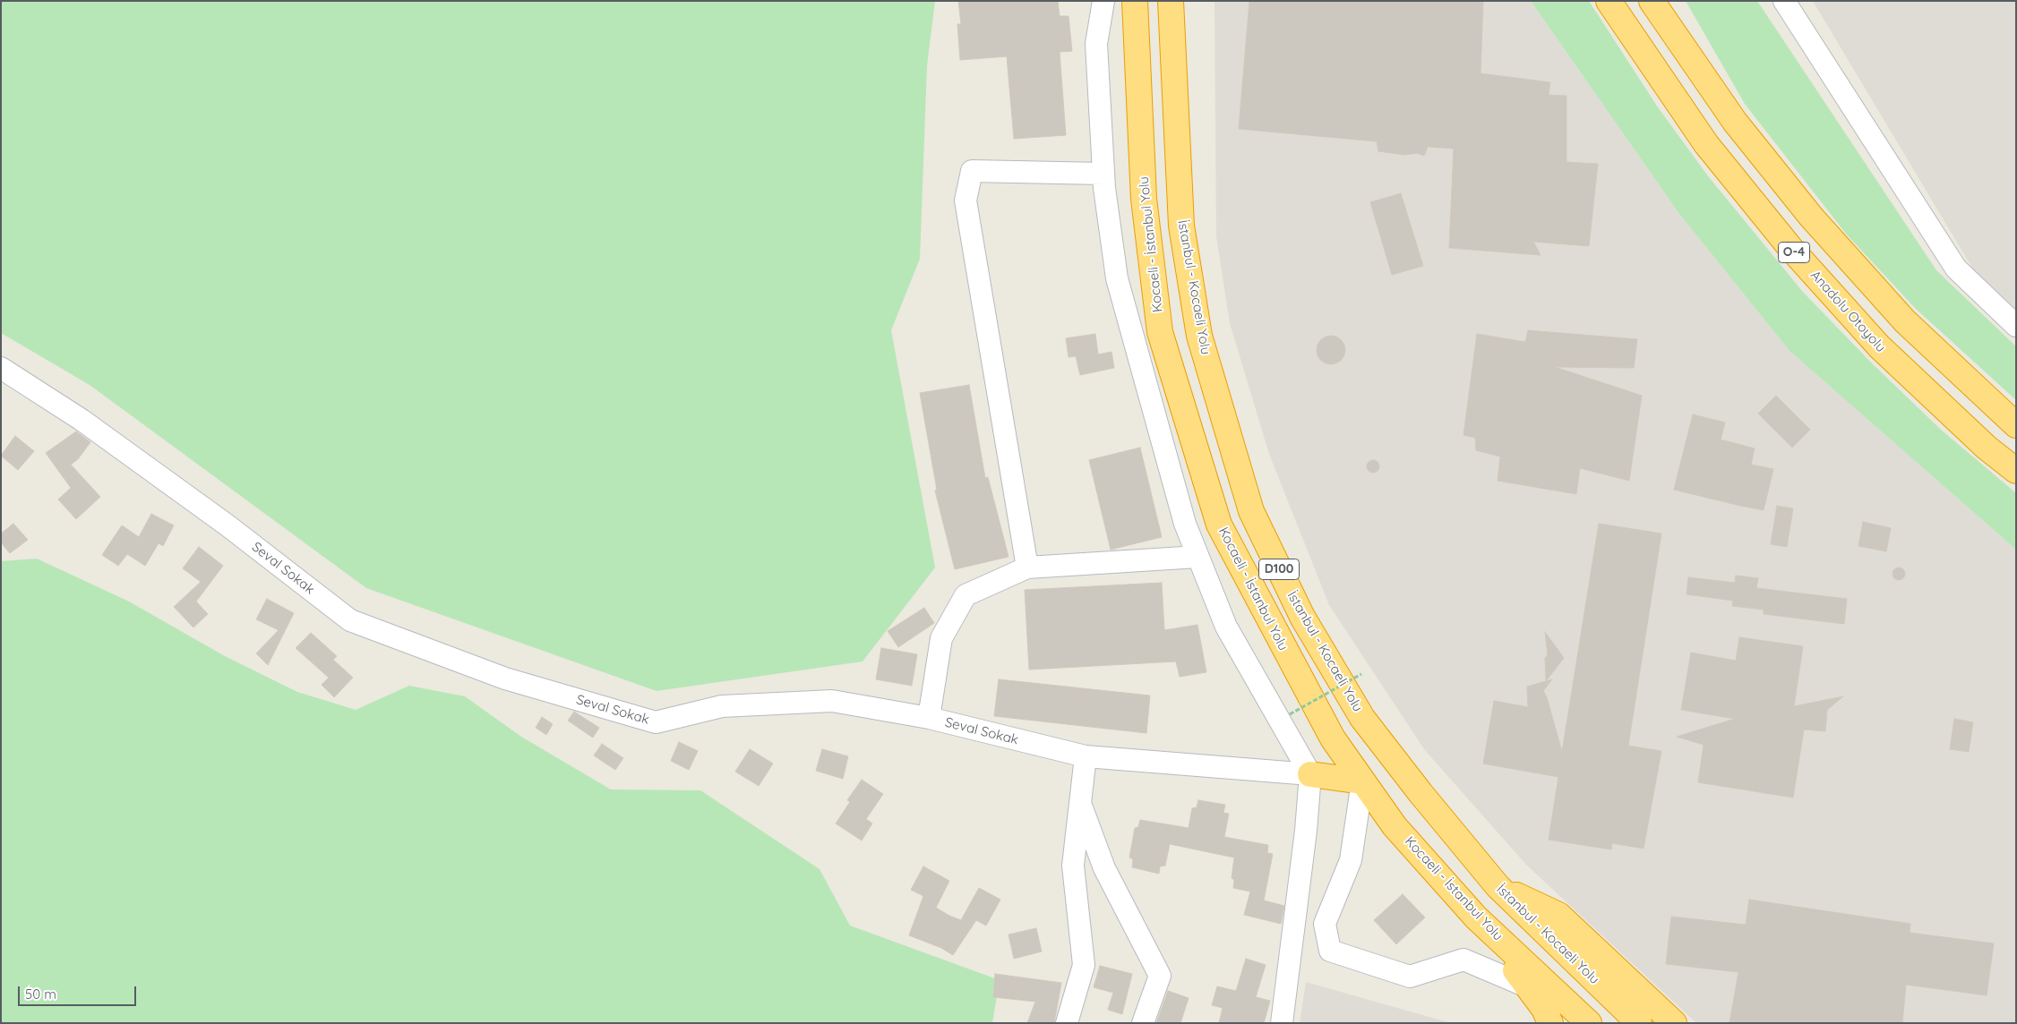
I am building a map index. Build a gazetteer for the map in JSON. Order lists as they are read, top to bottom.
{
  "streets": {
    "highway": [
      "Kocaeli - İstanbul Yolu",
      "O-4",
      "İstanbul - Kocaeli Yolu",
      "Anadolu Otoyolu",
      "D100"
    ],
    "street": ["Seval Sokak"]
  },
  "scale_bar": "50 m"
}
